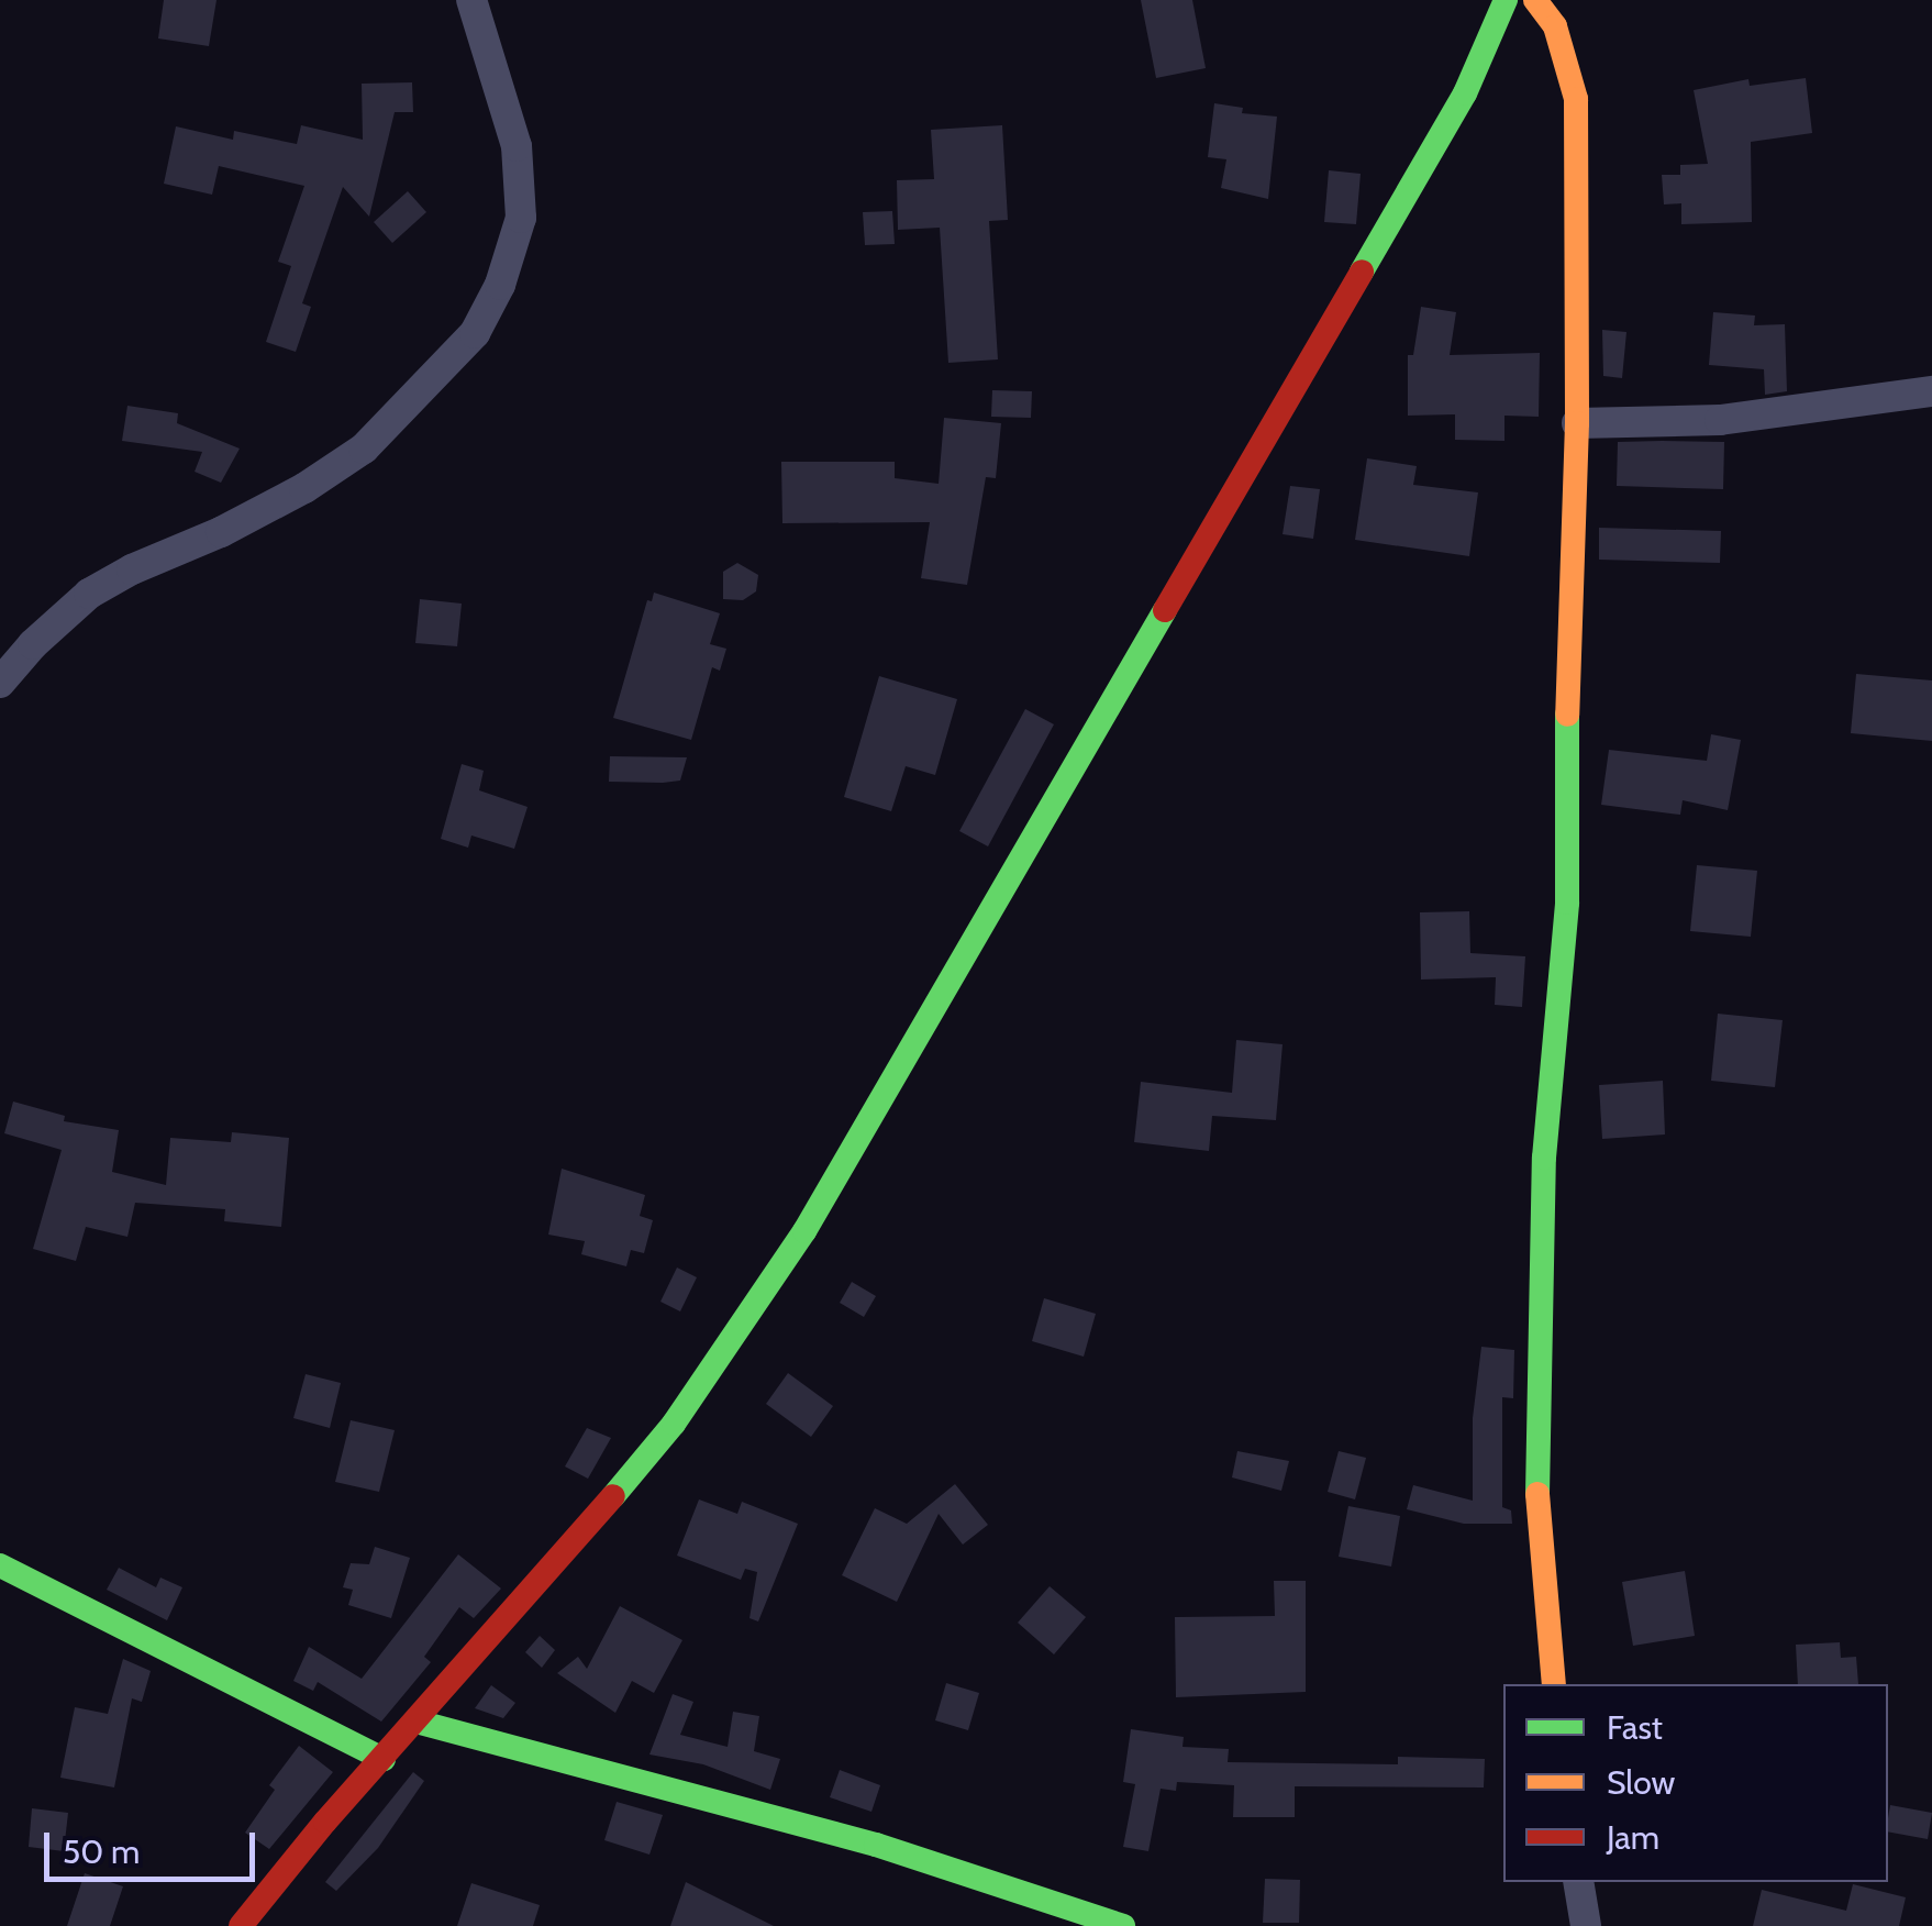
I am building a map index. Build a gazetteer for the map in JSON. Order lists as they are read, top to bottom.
{
  "legend": ["Fast", "Slow", "Jam"],
  "scale_bar": "50 m"
}
